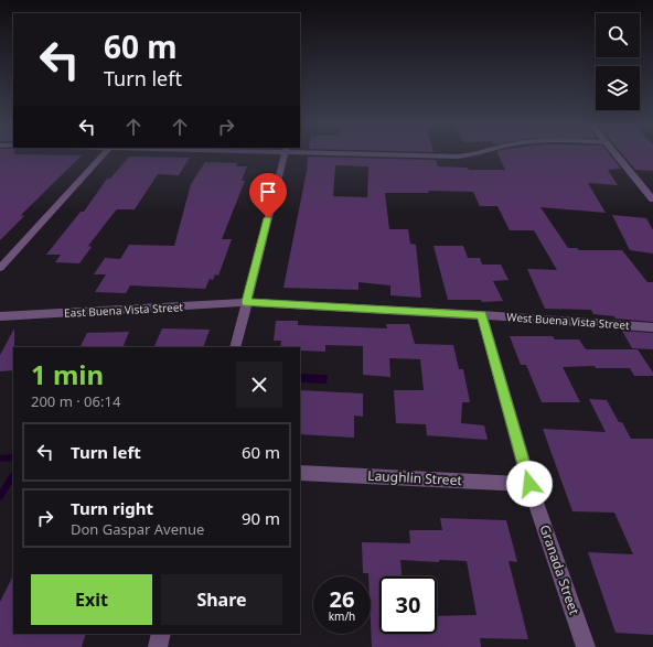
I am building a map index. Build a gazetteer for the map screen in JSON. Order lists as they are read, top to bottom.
{
  "streets": {
    "street": [
      "East Buena Vista Street",
      "West Buena Vista Street",
      "Laughlin Street",
      "Granada Street"
    ]
  },
  "crossings": [
    ["East Buena Vista Street", "West Buena Vista Street"],
    ["West Buena Vista Street", "Granada Street"],
    ["Laughlin Street", "Granada Street"]
  ],
  "page": {
    "turn": ["60 m", "Turn left"],
    "heading": ["1 min", "200 m · 06:14"],
    "list": [
      {
        "name": "Turn left",
        "value": "60 m"
      },
      {
        "name": "Turn right",
        "note": "Don Gaspar Avenue",
        "value": "90 m"
      }
    ],
    "buttons": ["Exit", "Share"],
    "speed": "26 km/h",
    "limit": "30"
  }
}
